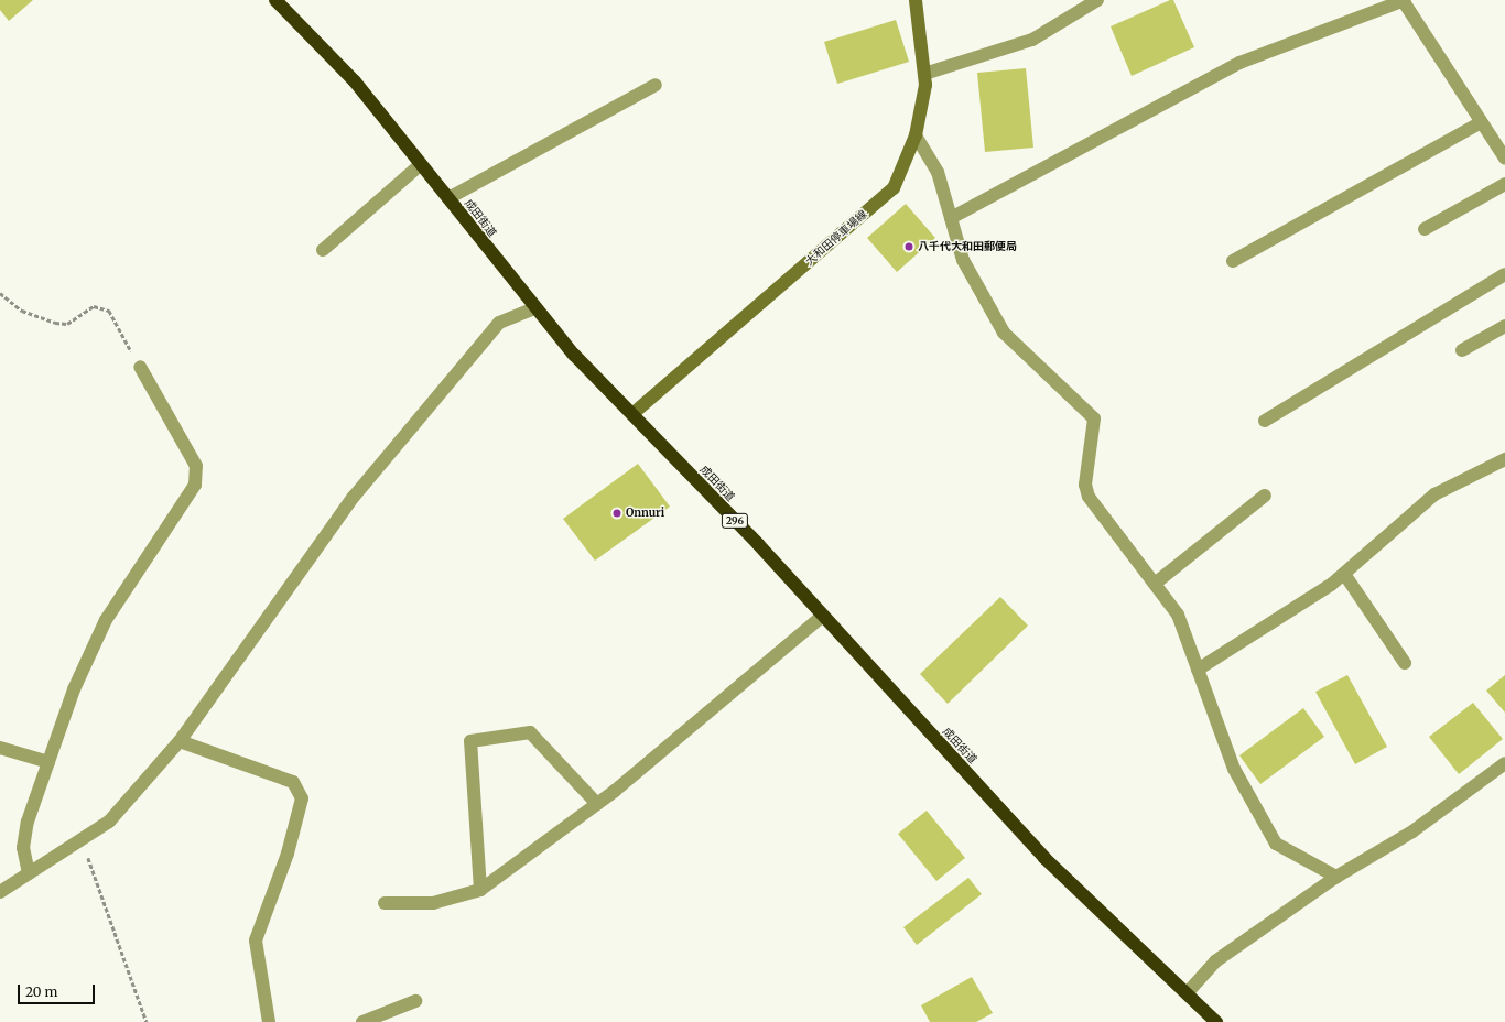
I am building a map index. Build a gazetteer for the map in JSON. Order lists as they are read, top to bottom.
{
  "streets": {
    "highway": ["成田街道", "296"],
    "main road": ["大和田停車場線"]
  },
  "crossings": [
    ["成田街道", "大和田停車場線"]
  ],
  "places": ["八千代大和田郵便局", "Onnuri"],
  "scale_bar": "20 m"
}
